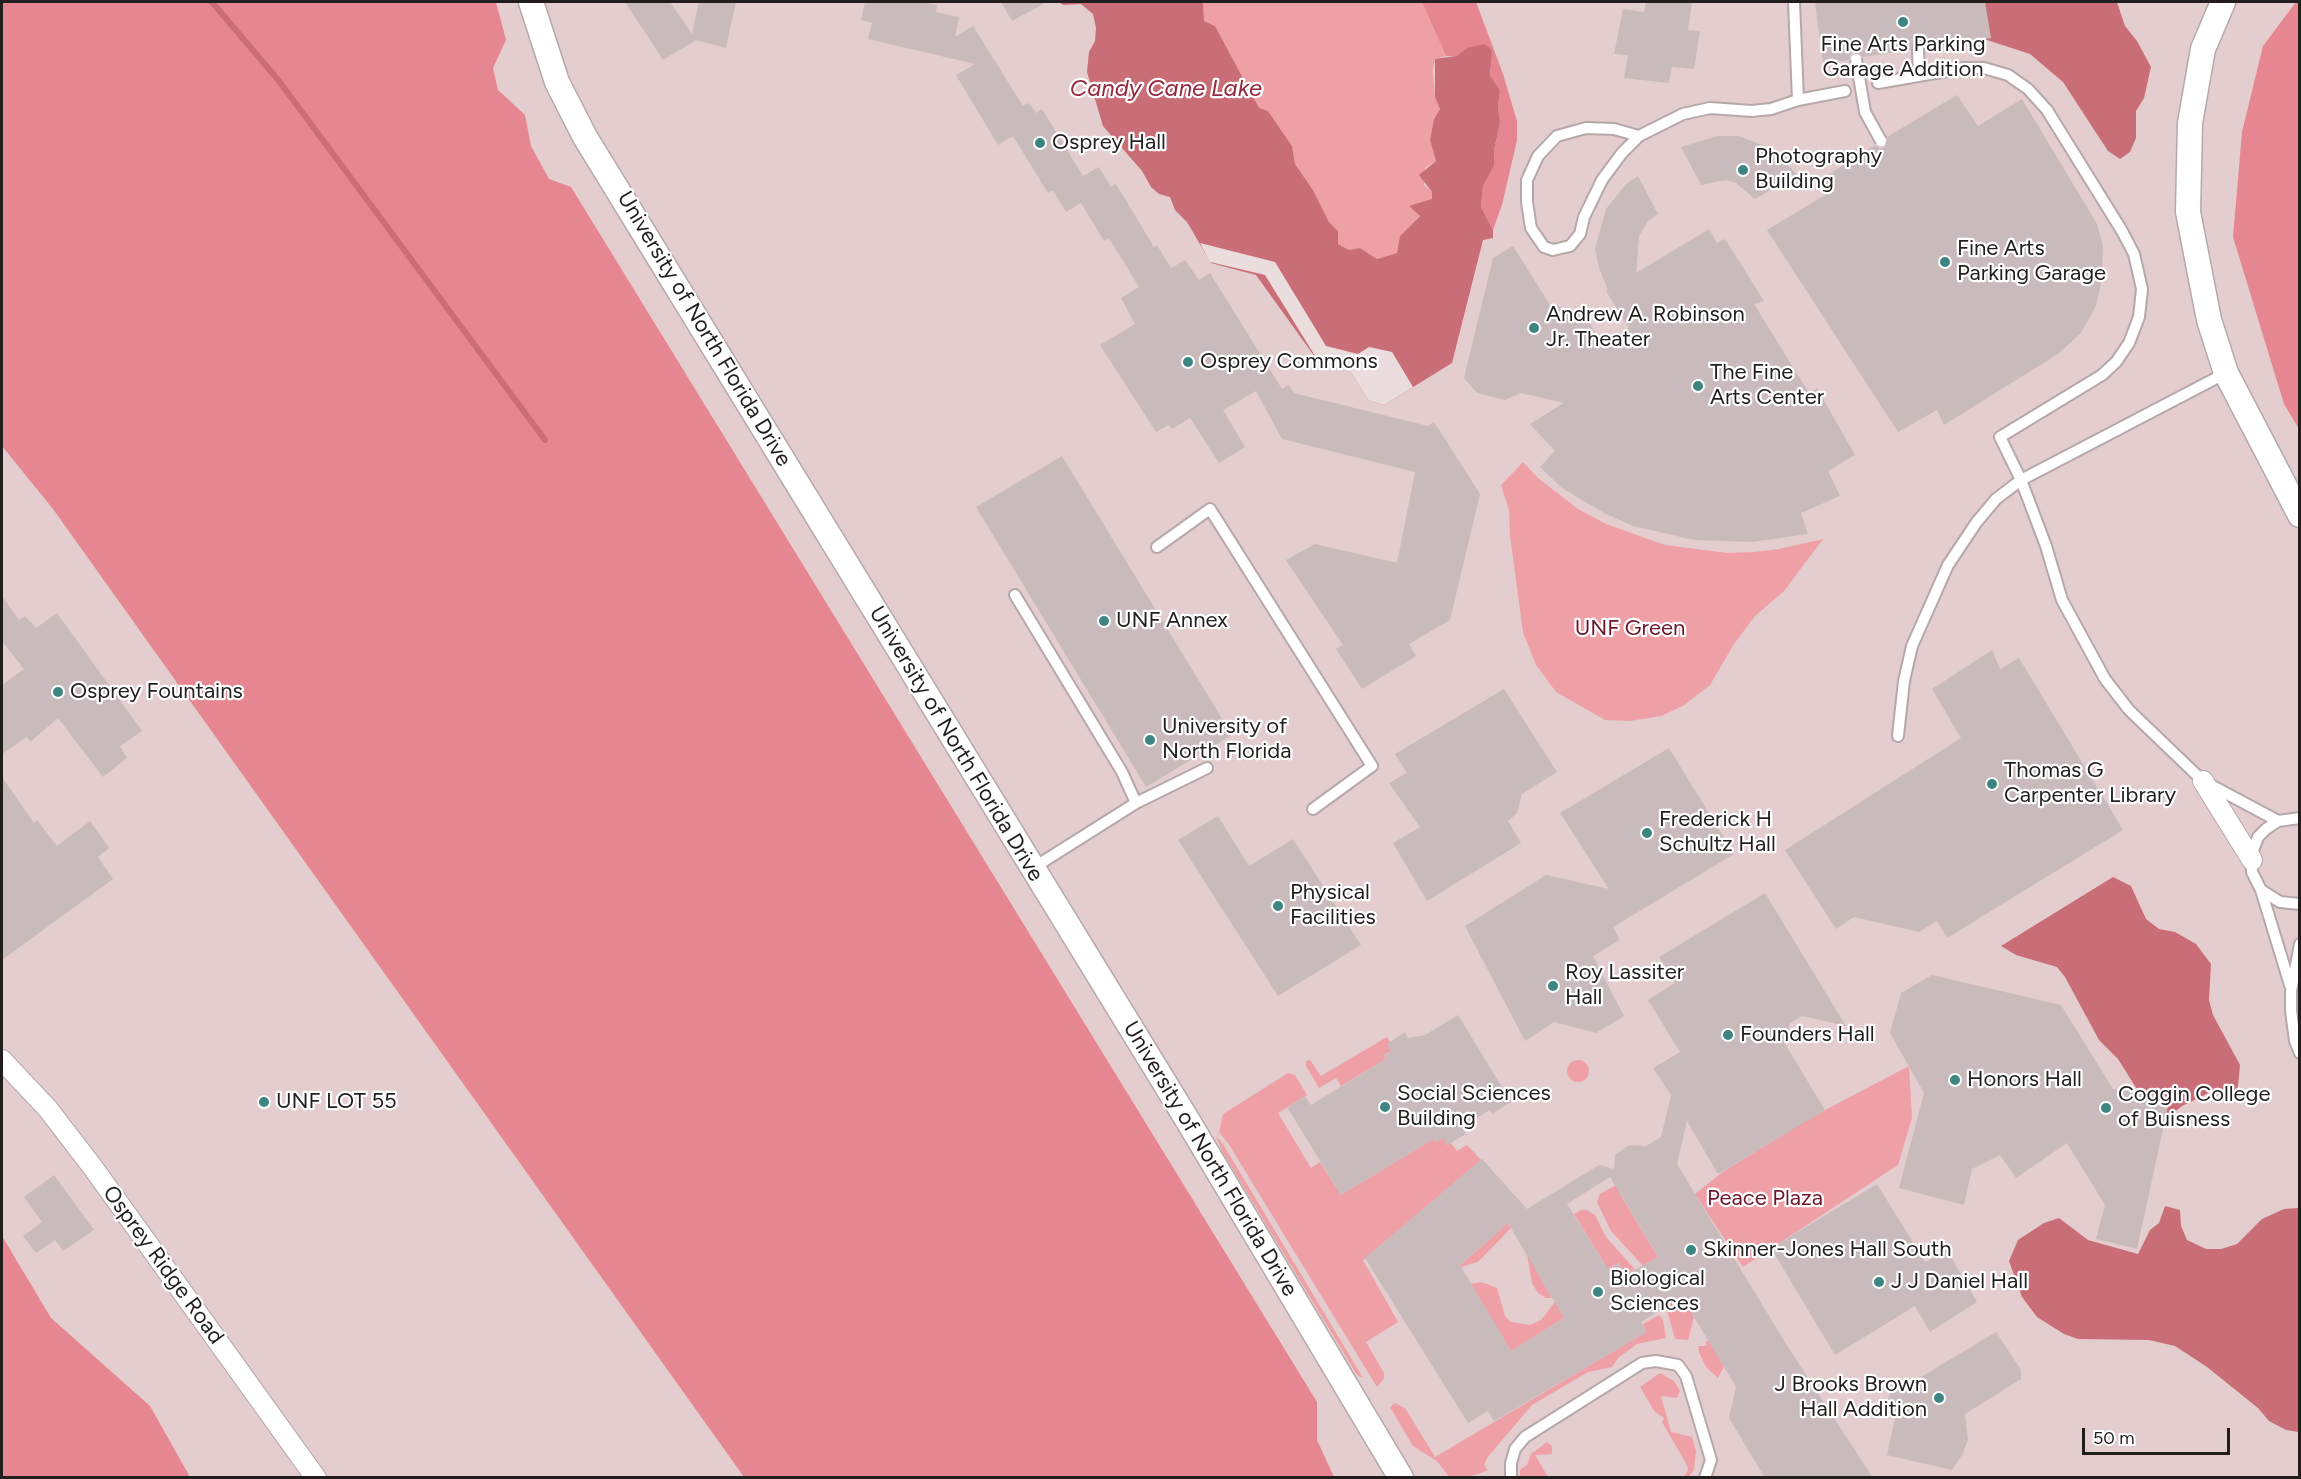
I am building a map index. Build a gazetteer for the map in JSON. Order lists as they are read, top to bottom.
{
  "streets": {
    "street": ["University of North Florida Drive", "Osprey Ridge Road"]
  },
  "water": ["Candy Cane Lake"],
  "parks": ["UNF Green", "Peace Plaza"],
  "places": [
    "Fine Arts Parking Garage Addition",
    "Osprey Hall",
    "Photography Building",
    "Fine Arts Parking Garage",
    "Andrew A. Robinson Jr. Theater",
    "Osprey Commons",
    "The Fine Arts Center",
    "UNF Annex",
    "Osprey Fountains",
    "University of North Florida",
    "Thomas G Carpenter Library",
    "Frederick H Schultz Hall",
    "Physical Facilities",
    "Roy Lassiter Hall",
    "Founders Hall",
    "Honors Hall",
    "UNF LOT 55",
    "Social Sciences Building",
    "Coggin College of Buisness",
    "Skinner-Jones Hall South",
    "J J Daniel Hall",
    "Biological Sciences",
    "J Brooks Brown Hall Addition"
  ],
  "scale_bar": "50 m"
}
